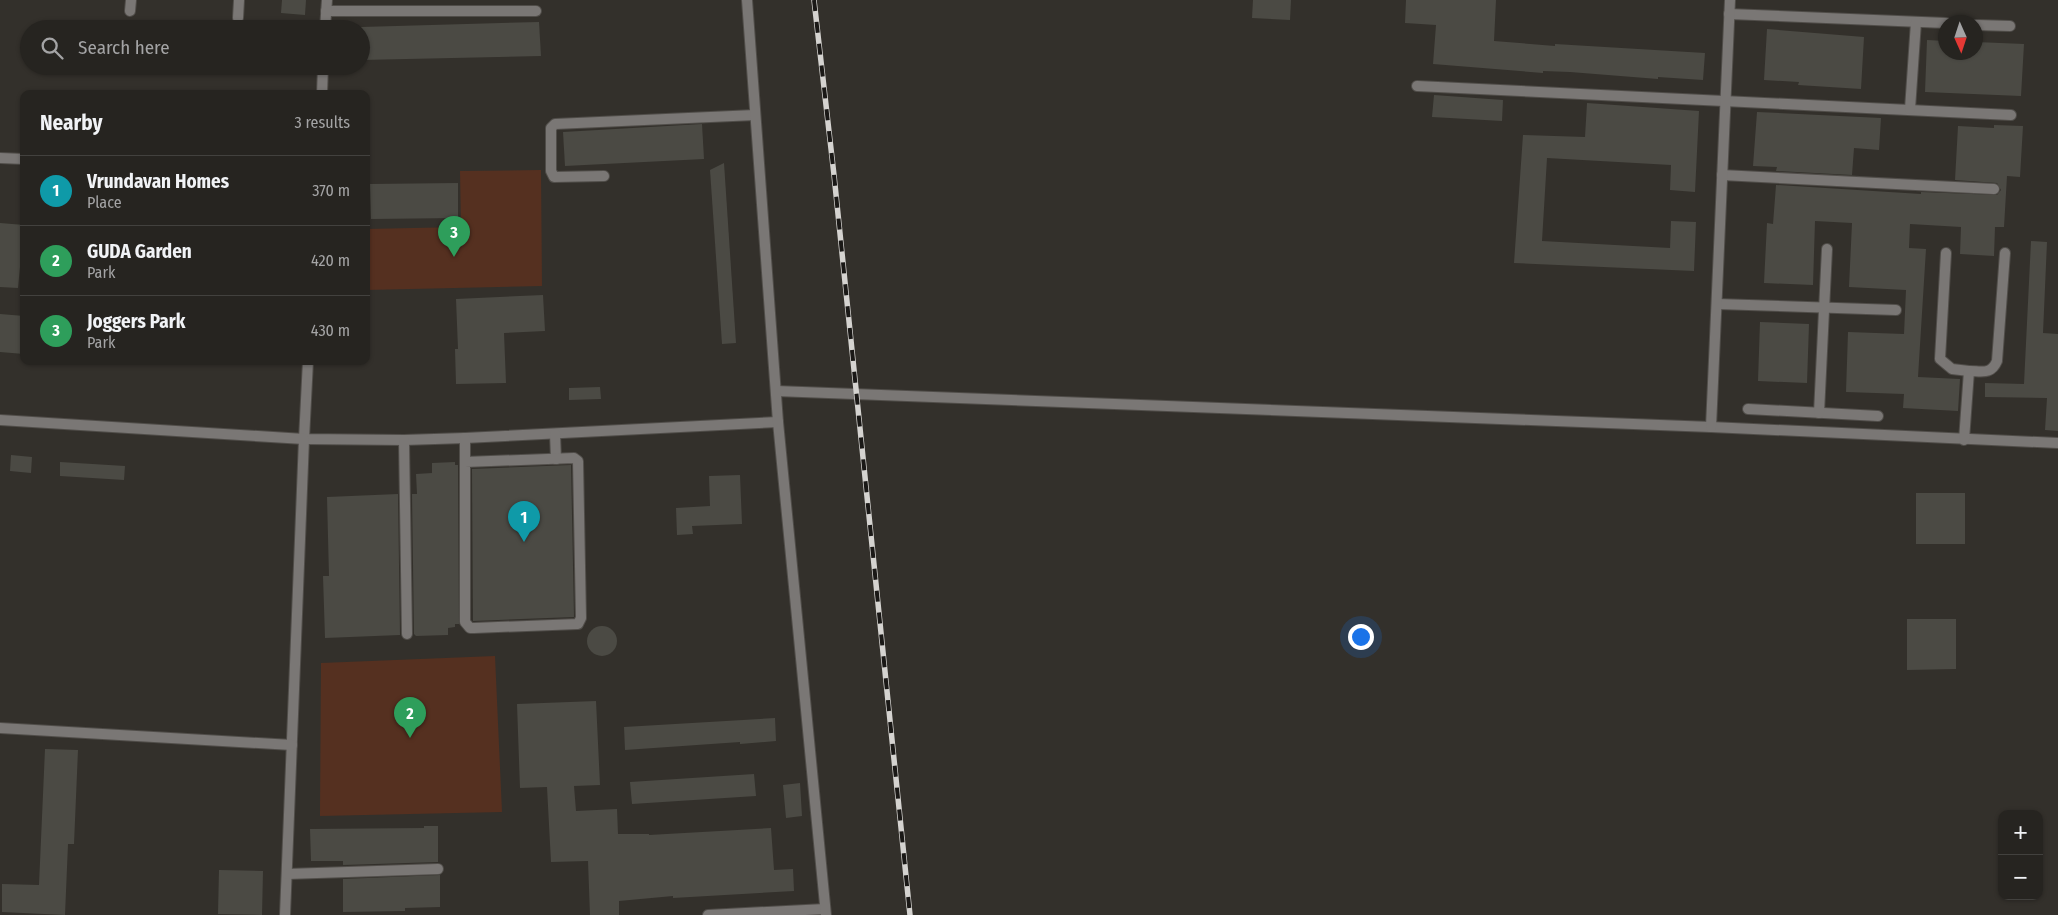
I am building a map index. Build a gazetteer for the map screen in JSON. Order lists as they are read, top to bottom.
{
  "north": "bottom",
  "page": {
    "search": "Search here",
    "heading": ["Nearby", "3 results"],
    "list": [
      {
        "mark": "1",
        "name": "Vrundavan Homes",
        "note": "Place",
        "value": "370 m"
      },
      {
        "mark": "2",
        "name": "GUDA Garden",
        "note": "Park",
        "value": "420 m"
      },
      {
        "mark": "3",
        "name": "Joggers Park",
        "note": "Park",
        "value": "430 m"
      }
    ],
    "pins": ["3", "1", "2"],
    "map_buttons": ["+", "−"]
  }
}
